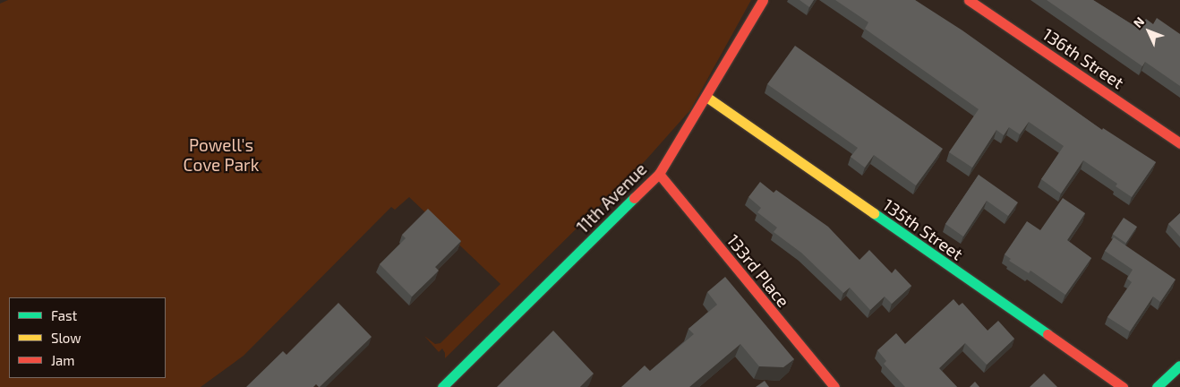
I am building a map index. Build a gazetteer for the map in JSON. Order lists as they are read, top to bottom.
{
  "streets": {
    "street": [
      "136th Street",
      "11th Avenue",
      "135th Street",
      "133rd Place"
    ]
  },
  "crossings": [
    ["11th Avenue", "135th Street"],
    ["11th Avenue", "133rd Place"]
  ],
  "parks": ["Powell's Cove Park"],
  "legend": ["Fast", "Slow", "Jam"],
  "north": "top left"
}
